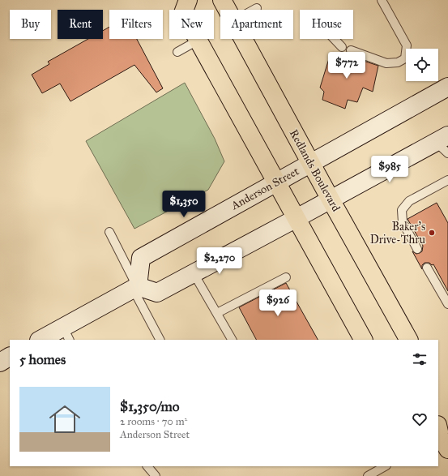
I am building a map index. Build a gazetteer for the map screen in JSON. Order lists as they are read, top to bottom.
{
  "streets": {
    "main road": ["Redlands Boulevard", "Anderson Street"]
  },
  "crossings": [
    ["Redlands Boulevard", "Anderson Street"]
  ],
  "places": ["Baker's Drive-Thru"],
  "page": {
    "chip": [
      "Buy",
      "Rent",
      "Filters",
      "New",
      "Apartment",
      "House"
    ],
    "price": [
      "$772",
      "$985",
      "$1,350",
      "$2,270",
      "$926"
    ],
    "heading": "5 homes",
    "list": [
      {
        "name": "$1,350/mo",
        "note": "2 rooms · 70 m² · Anderson Street"
      }
    ]
  }
}
